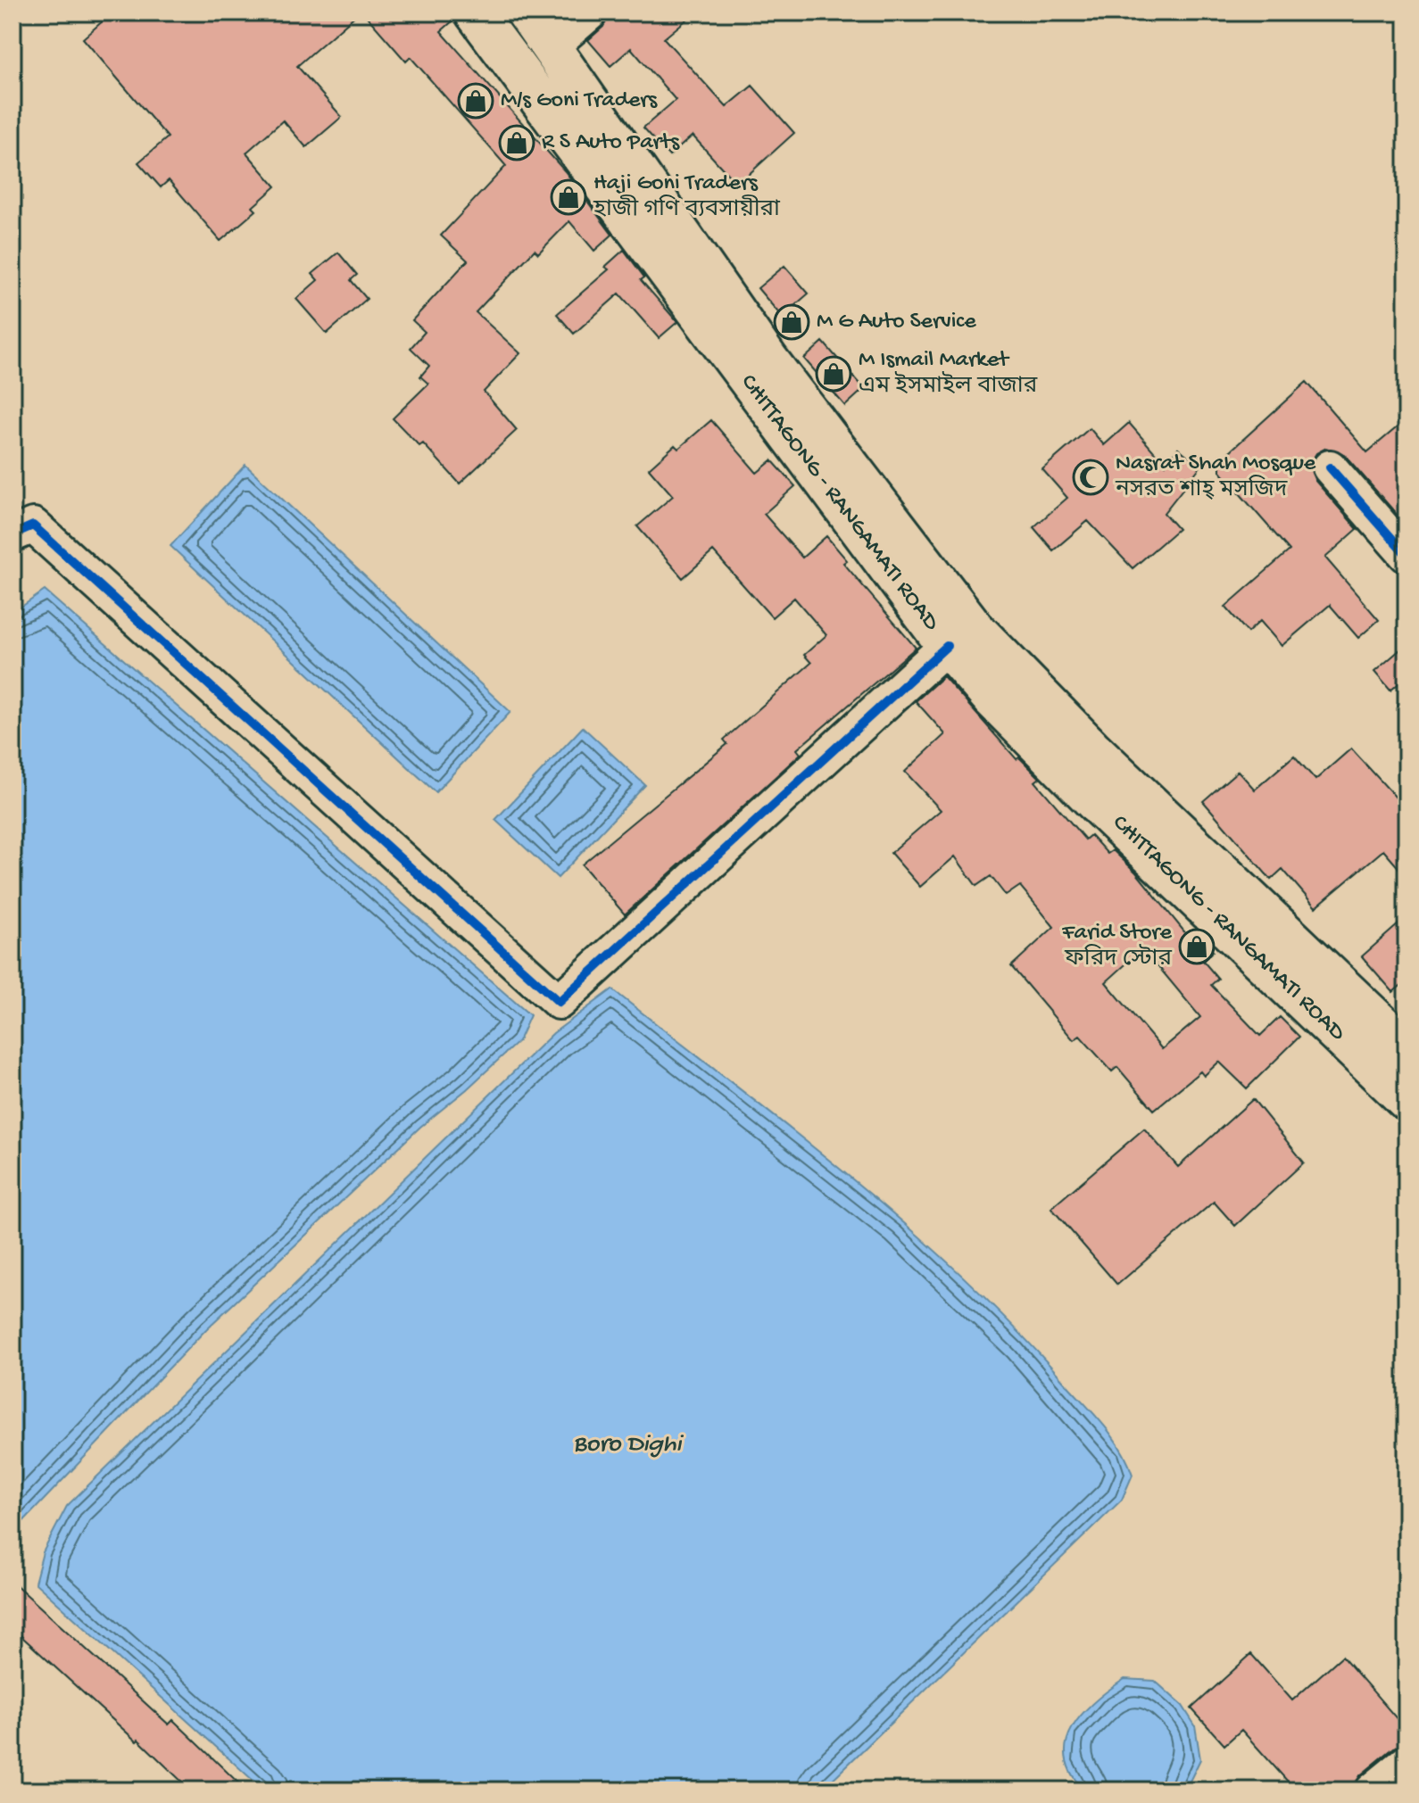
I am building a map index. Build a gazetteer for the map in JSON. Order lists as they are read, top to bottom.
{
  "streets": {
    "highway": ["CHITTAGONG - RANGAMATI ROAD"]
  },
  "water": ["Boro Dighi"],
  "places": {
    "shop": [
      "M/s Goni Traders",
      "R S Auto Parts",
      "Haji Goni Traders হাজী গণি ব্যবসায়ীরা",
      "M G Auto Service",
      "M Ismail Market এম ইসমাইল বাজার",
      "Farid Store ফরিদ স্টোর"
    ],
    "mosque": ["Nasrat Shah Mosque নসরত শাহ্‌ মসজিদ"]
  }
}
